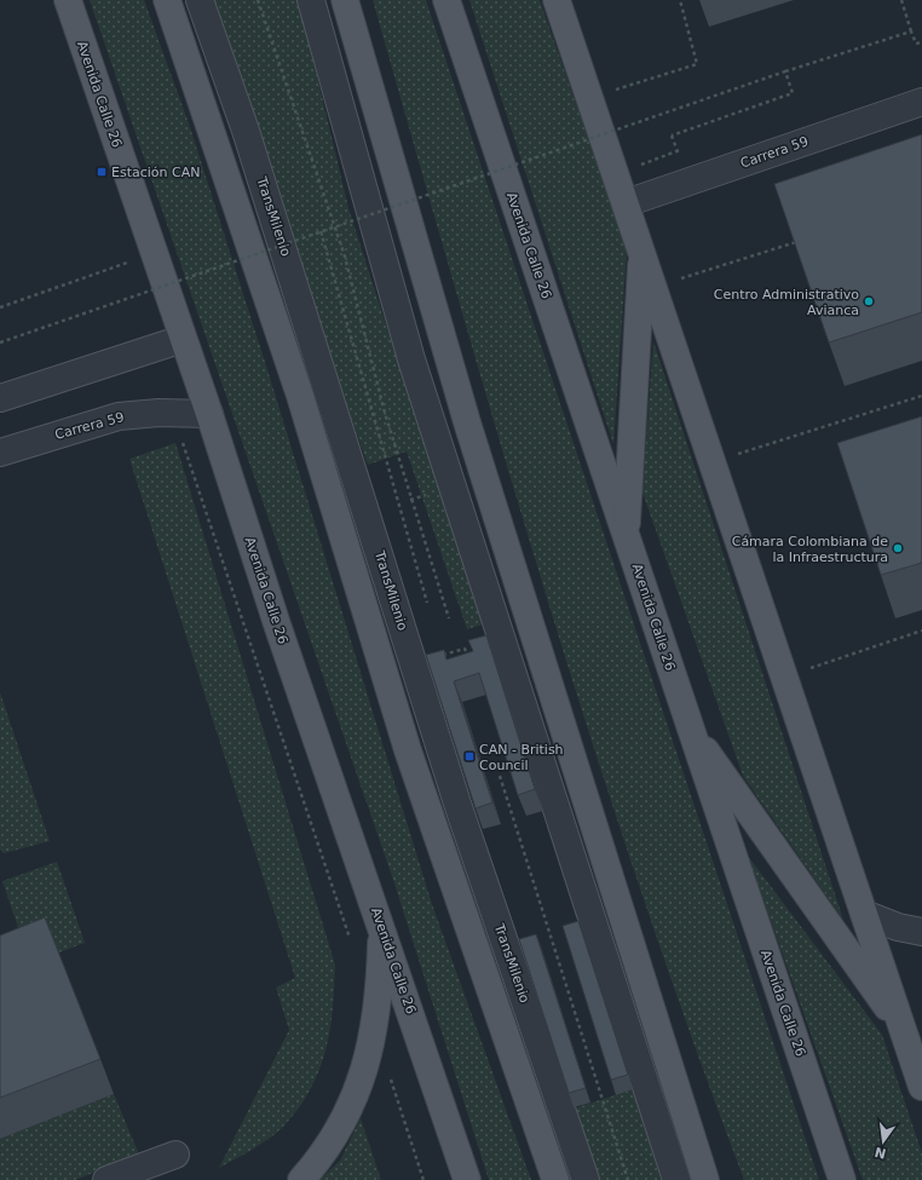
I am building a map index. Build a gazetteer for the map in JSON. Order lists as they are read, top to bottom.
{
  "streets": {
    "main road": ["Avenida Calle 26"],
    "street": ["Carrera 59", "TransMilenio"]
  },
  "crossings": [
    ["Avenida Calle 26", "Carrera 59"]
  ],
  "places": {
    "transit": ["Estación CAN", "CAN - British Council"],
    "other": ["Centro Administrativo Avianca", "Cámara Colombiana de la Infraestructura"]
  },
  "north": "bottom"
}
